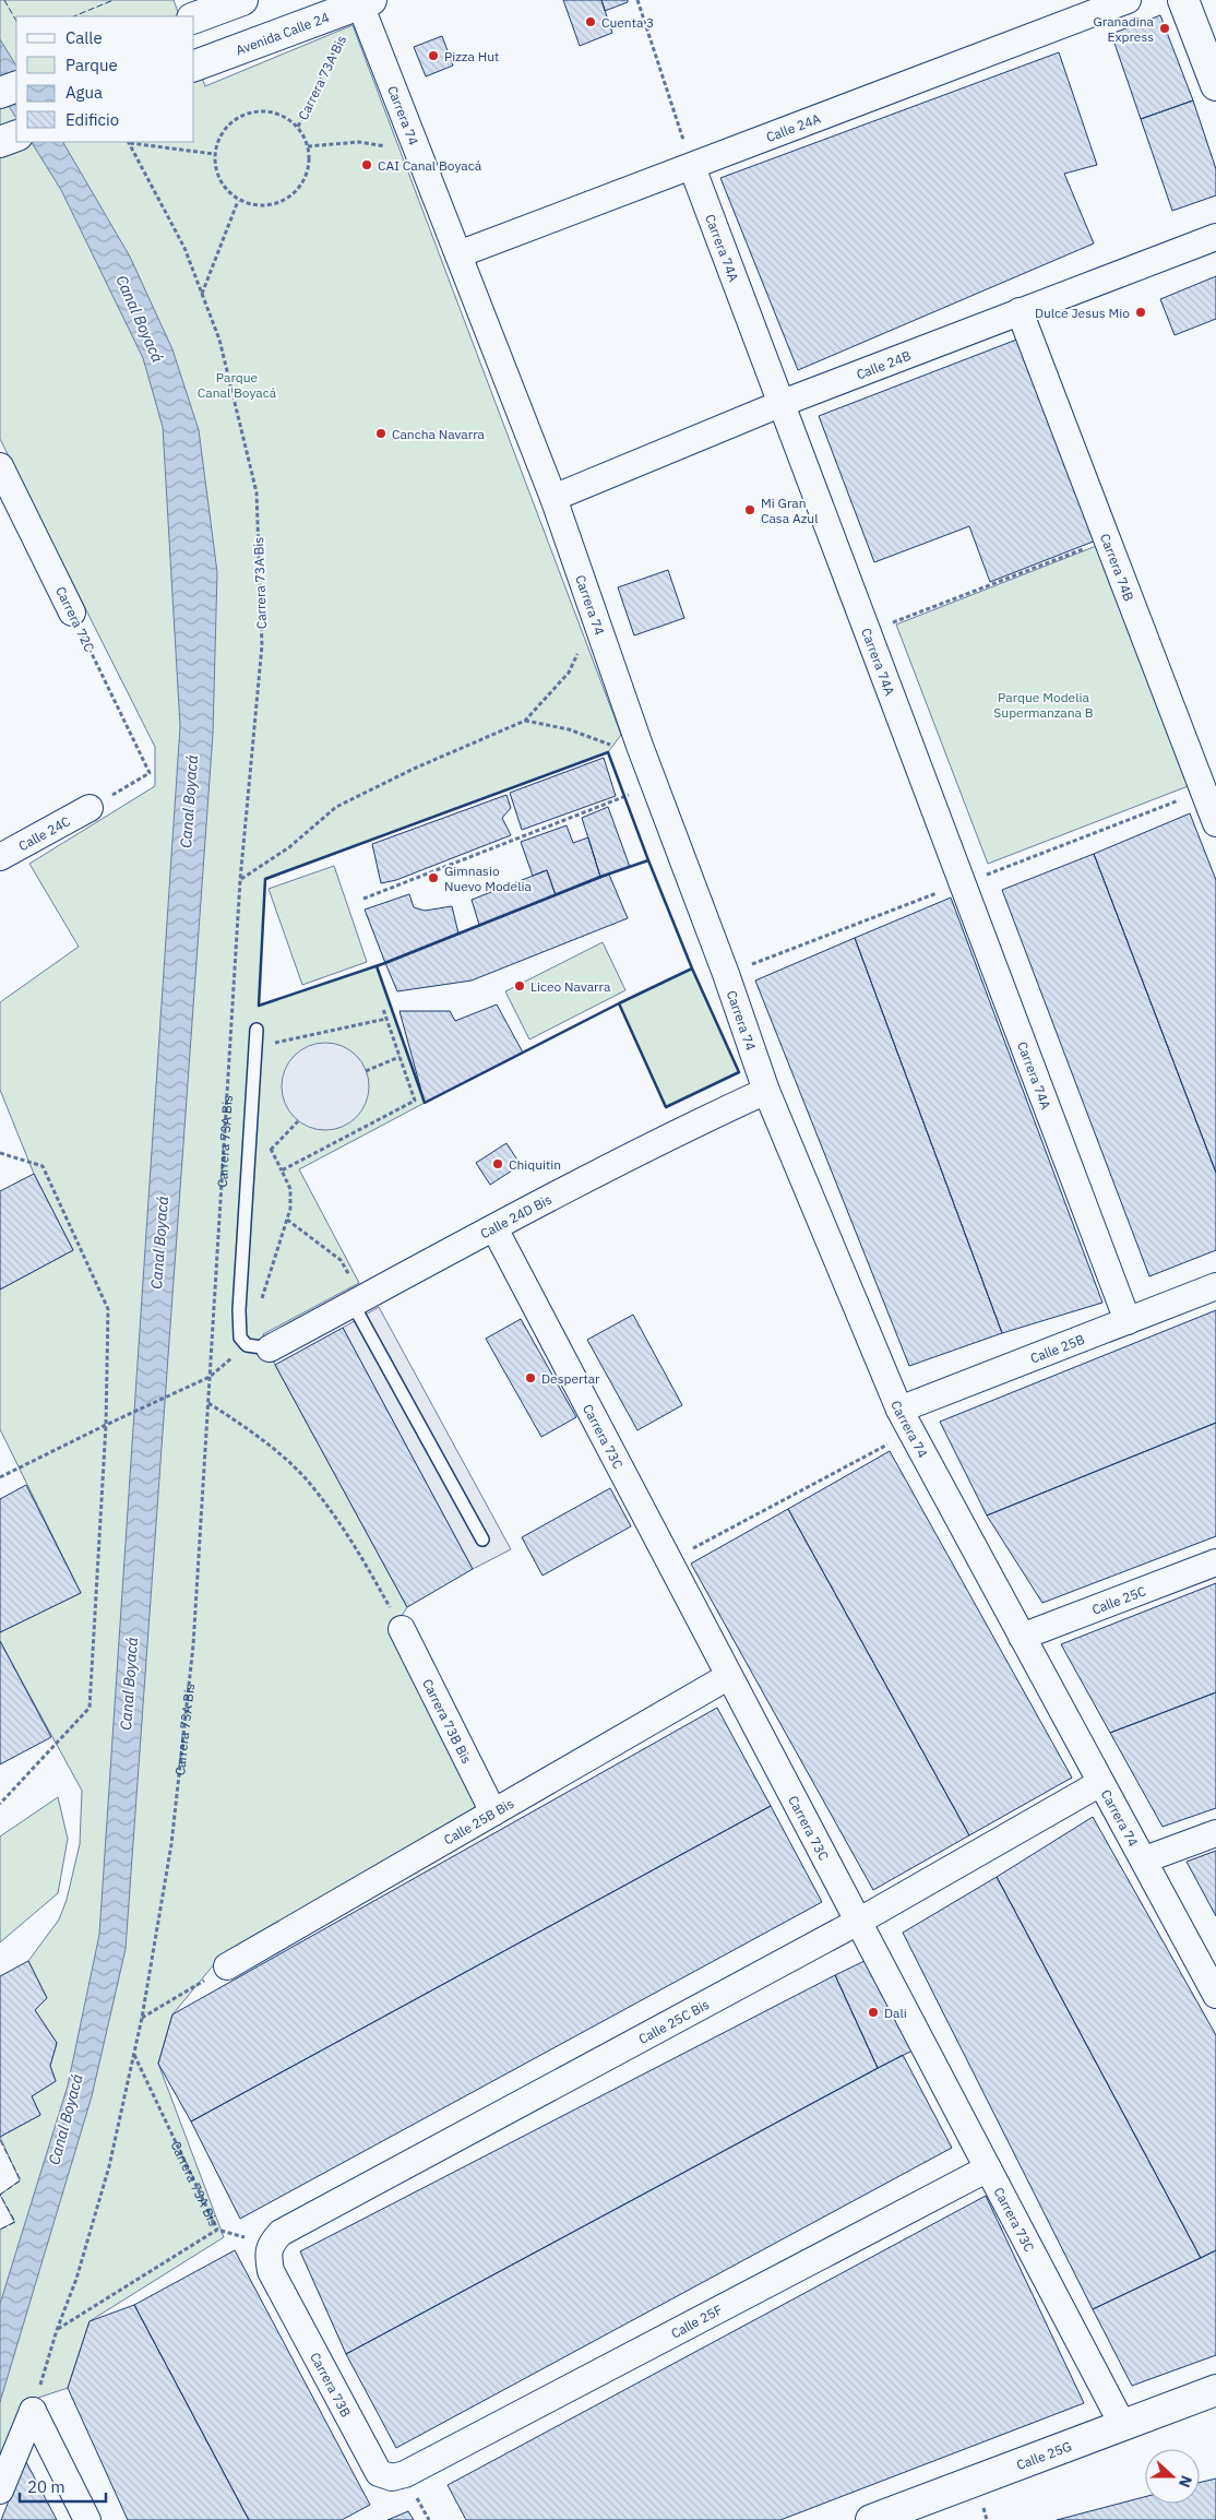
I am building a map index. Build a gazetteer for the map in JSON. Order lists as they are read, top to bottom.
{
  "streets": {
    "street": [
      "Avenida Calle 24",
      "Carrera 74",
      "Calle 24A",
      "Carrera 74A",
      "Calle 24B",
      "Carrera 74B",
      "Carrera 72C",
      "Calle 24C",
      "Calle 24D Bis",
      "Calle 25B",
      "Carrera 73C",
      "Calle 25C",
      "Carrera 73B Bis",
      "Calle 25B Bis",
      "Calle 25C Bis",
      "Calle 25F",
      "Carrera 73B",
      "Calle 25G"
    ],
    "path": ["Carrera 73A Bis"]
  },
  "crossings": [
    ["Avenida Calle 24", "Carrera 74"],
    ["Carrera 74", "Calle 24A"],
    ["Carrera 74", "Calle 24B"],
    ["Carrera 74", "Calle 24D Bis"],
    ["Carrera 74", "Calle 25B"],
    ["Carrera 74", "Calle 25C"],
    ["Carrera 74", "Calle 25C Bis"],
    ["Calle 24A", "Carrera 74A"],
    ["Carrera 74A", "Calle 24B"],
    ["Carrera 74A", "Calle 25B"],
    ["Calle 24B", "Carrera 74B"],
    ["Carrera 72C", "Calle 24C"],
    ["Calle 24D Bis", "Carrera 73C"],
    ["Carrera 73C", "Calle 25B Bis"],
    ["Carrera 73C", "Calle 25C Bis"],
    ["Carrera 73C", "Calle 25F"],
    ["Carrera 73C", "Calle 25G"],
    ["Carrera 73B Bis", "Calle 25B Bis"],
    ["Calle 25C Bis", "Carrera 73B"],
    ["Calle 25F", "Carrera 73B"]
  ],
  "water": ["Canal Boyacá"],
  "parks": ["Parque Canal Boyacá", "Parque Modelia Supermanzana B"],
  "places": [
    "Cuenta 3",
    "Granadina Express",
    "Pizza Hut",
    "CAI Canal Boyacá",
    "Dulce Jesus Mio",
    "Cancha Navarra",
    "Mi Gran Casa Azul",
    "Gimnasio Nuevo Modelia",
    "Liceo Navarra",
    "Chiquitin",
    "Despertar",
    "Dali"
  ],
  "legend": [
    "Calle",
    "Parque",
    "Agua",
    "Edificio"
  ],
  "scale_bar": "20 m",
  "north": "right"
}
